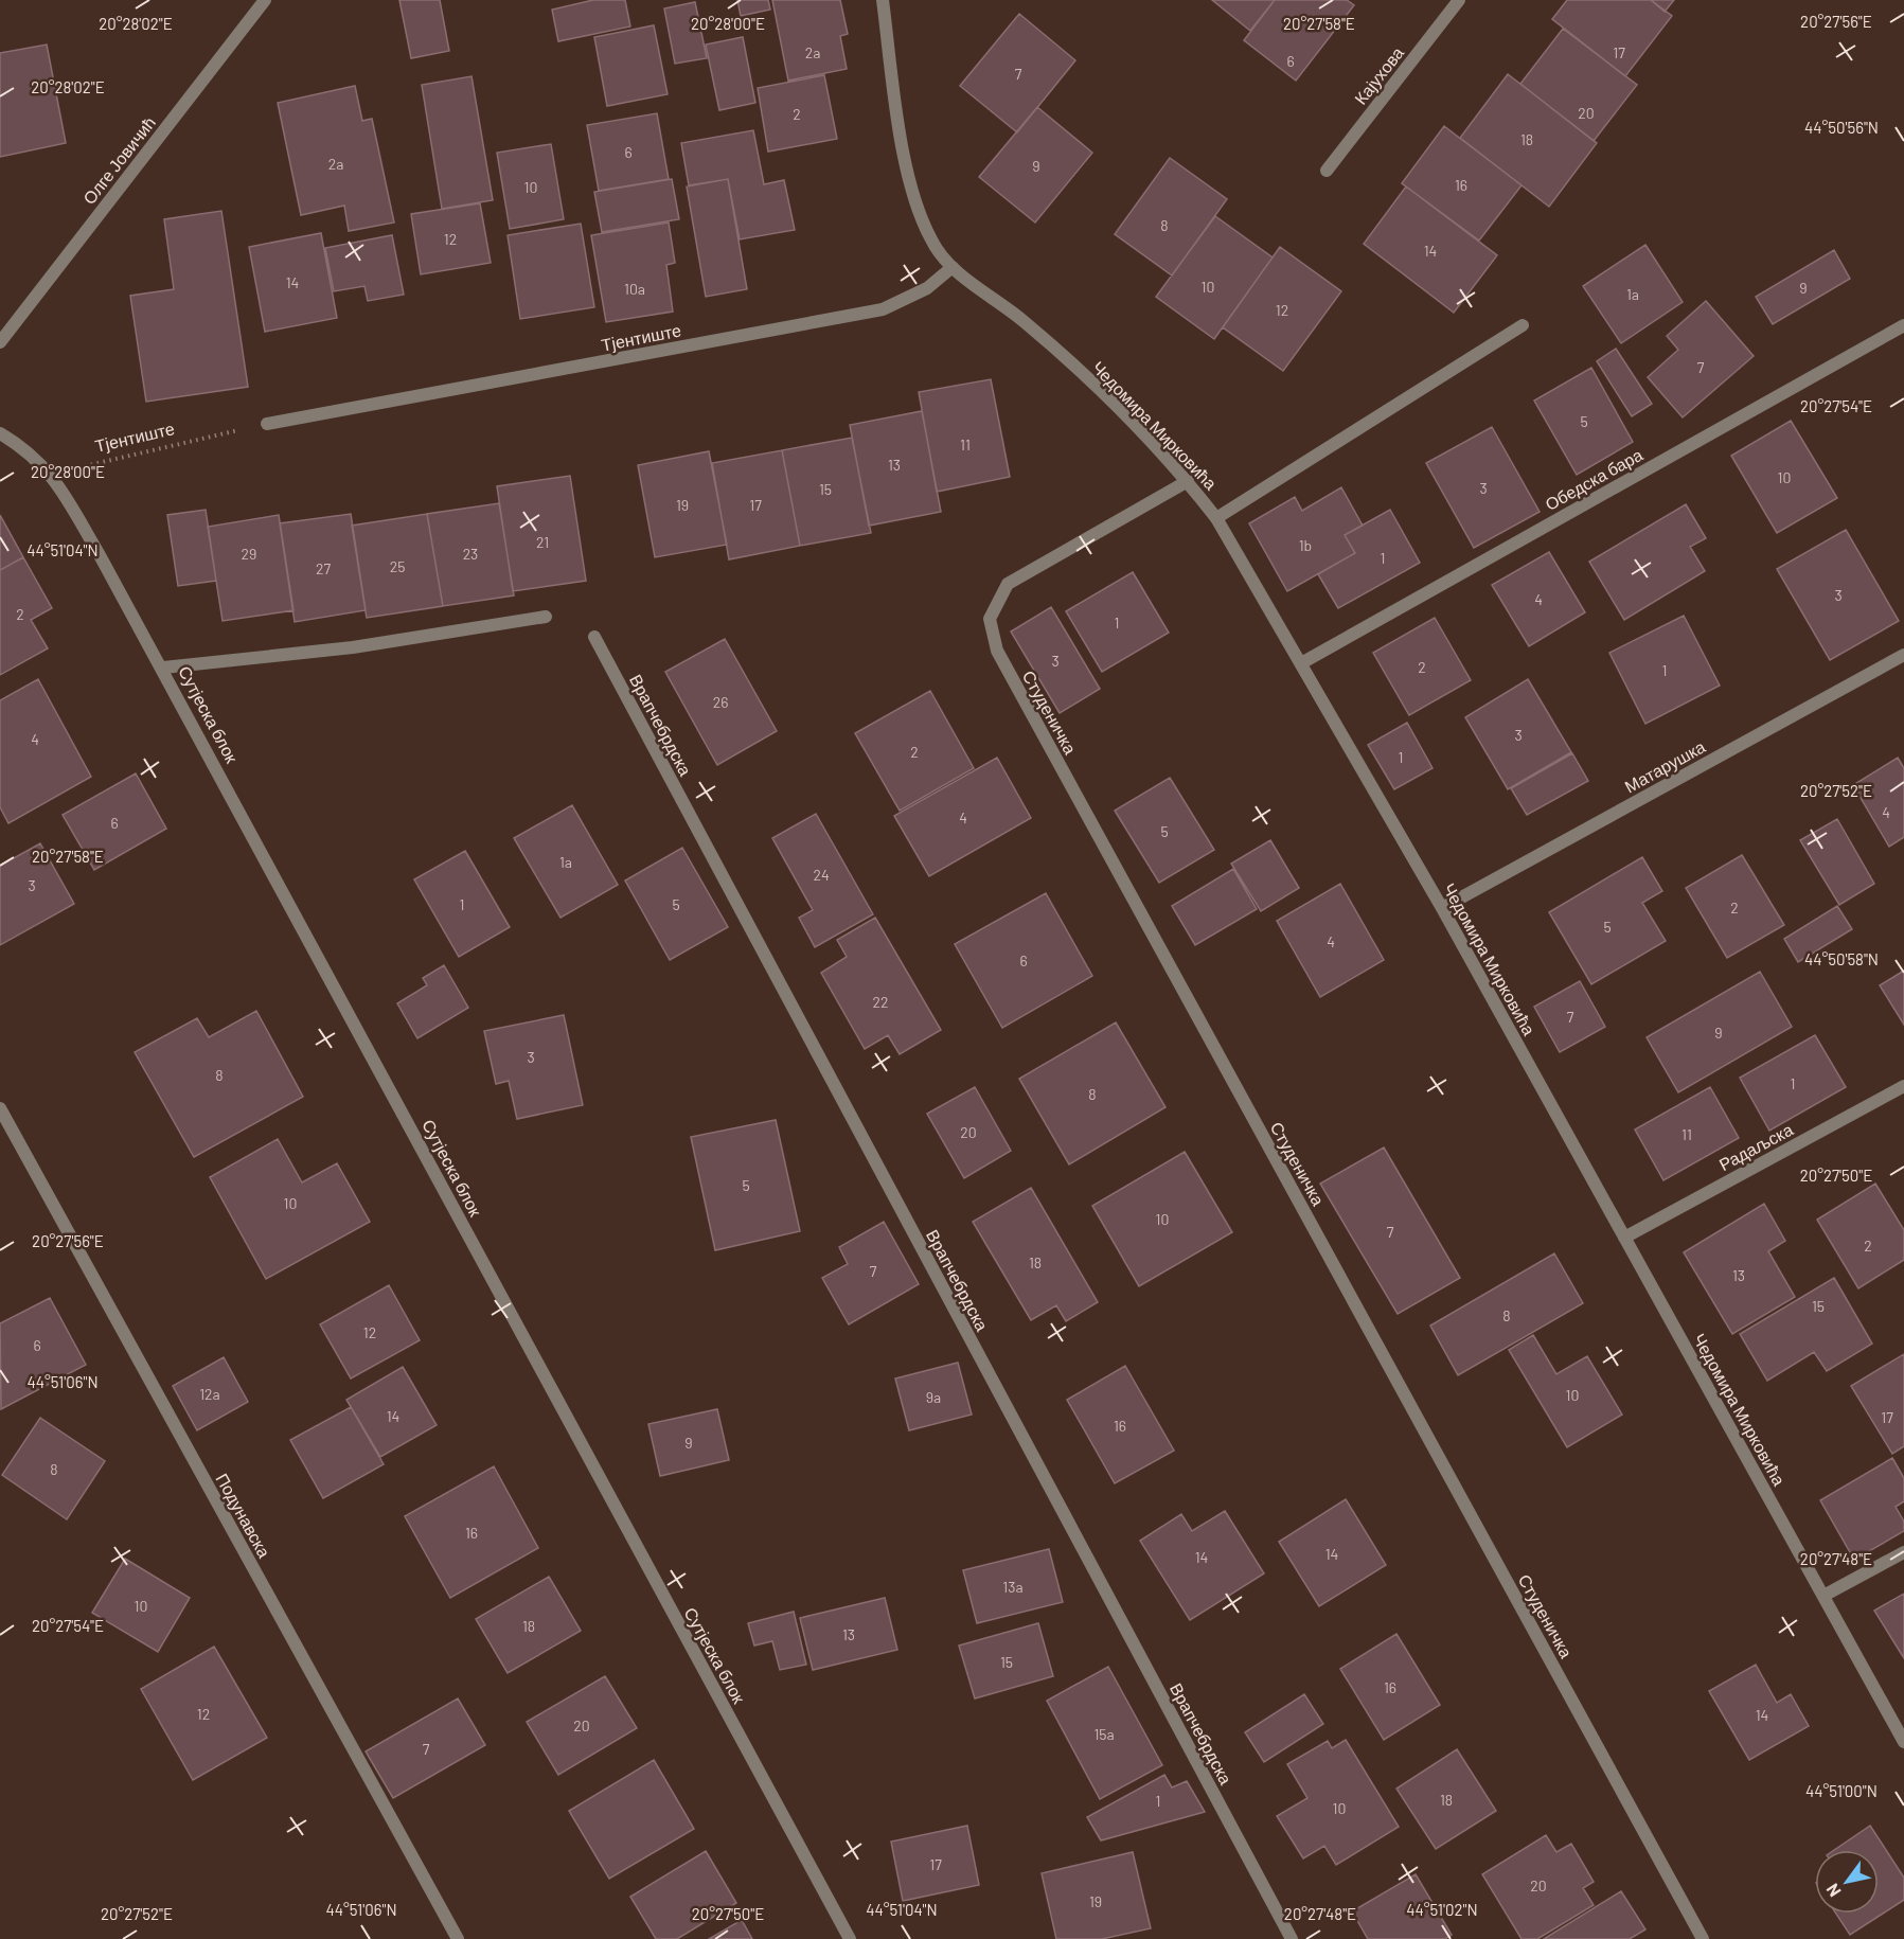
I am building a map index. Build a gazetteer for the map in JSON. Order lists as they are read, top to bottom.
{
  "streets": {
    "street": [
      "Кајухова",
      "Олге Јовичић",
      "Тјентиште",
      "Чедомира Мирковића",
      "Обедска бара",
      "Студеничка",
      "Сутјеска блок",
      "Врапчебрдска",
      "Матарушка",
      "Радаљска",
      "Подунавска"
    ]
  },
  "crossings": [
    ["Тјентиште", "Чедомира Мирковића"],
    ["Тјентиште", "Сутјеска блок"],
    ["Чедомира Мирковића", "Обедска бара"],
    ["Чедомира Мирковића", "Студеничка"],
    ["Чедомира Мирковића", "Матарушка"],
    ["Чедомира Мирковића", "Радаљска"]
  ],
  "house_numbers": [
    "2a",
    "17",
    "6",
    "7",
    "20",
    "2",
    "18",
    "6",
    "2a",
    "9",
    "16",
    "10",
    "8",
    "12",
    "14",
    "14",
    "10",
    "9",
    "10a",
    "1a",
    "12",
    "7",
    "5",
    "11",
    "13",
    "10",
    "3",
    "15",
    "19",
    "17",
    "21",
    "1b",
    "29",
    "23",
    "1",
    "25",
    "27",
    "3",
    "4",
    "2",
    "1",
    "3",
    "2",
    "1",
    "26",
    "3",
    "4",
    "2",
    "1",
    "4",
    "4",
    "6",
    "5",
    "1a",
    "24",
    "3",
    "1",
    "5",
    "2",
    "5",
    "4",
    "6",
    "22",
    "7",
    "9",
    "3",
    "8",
    "1",
    "8",
    "20",
    "11",
    "5",
    "10",
    "10",
    "7",
    "2",
    "18",
    "7",
    "13",
    "15",
    "8",
    "12",
    "6",
    "12a",
    "10",
    "9a",
    "14",
    "17",
    "16",
    "9",
    "8",
    "16",
    "14",
    "14",
    "13a",
    "10",
    "18",
    "13",
    "15",
    "16",
    "12",
    "14",
    "20",
    "15a",
    "7",
    "18",
    "1",
    "10",
    "17",
    "20",
    "19"
  ],
  "north": "bottom left",
  "coordinates": [
    "20°27'56\"E",
    "20°28'02\"E",
    "20°28'00\"E",
    "20°27'58\"E",
    "44°50'56\"N",
    "20°27'54\"E",
    "44°51'04\"N",
    "20°27'52\"E",
    "44°50'58\"N",
    "20°27'50\"E",
    "44°51'06\"N",
    "20°27'48\"E",
    "44°51'00\"N",
    "44°51'02\"N"
  ]
}
